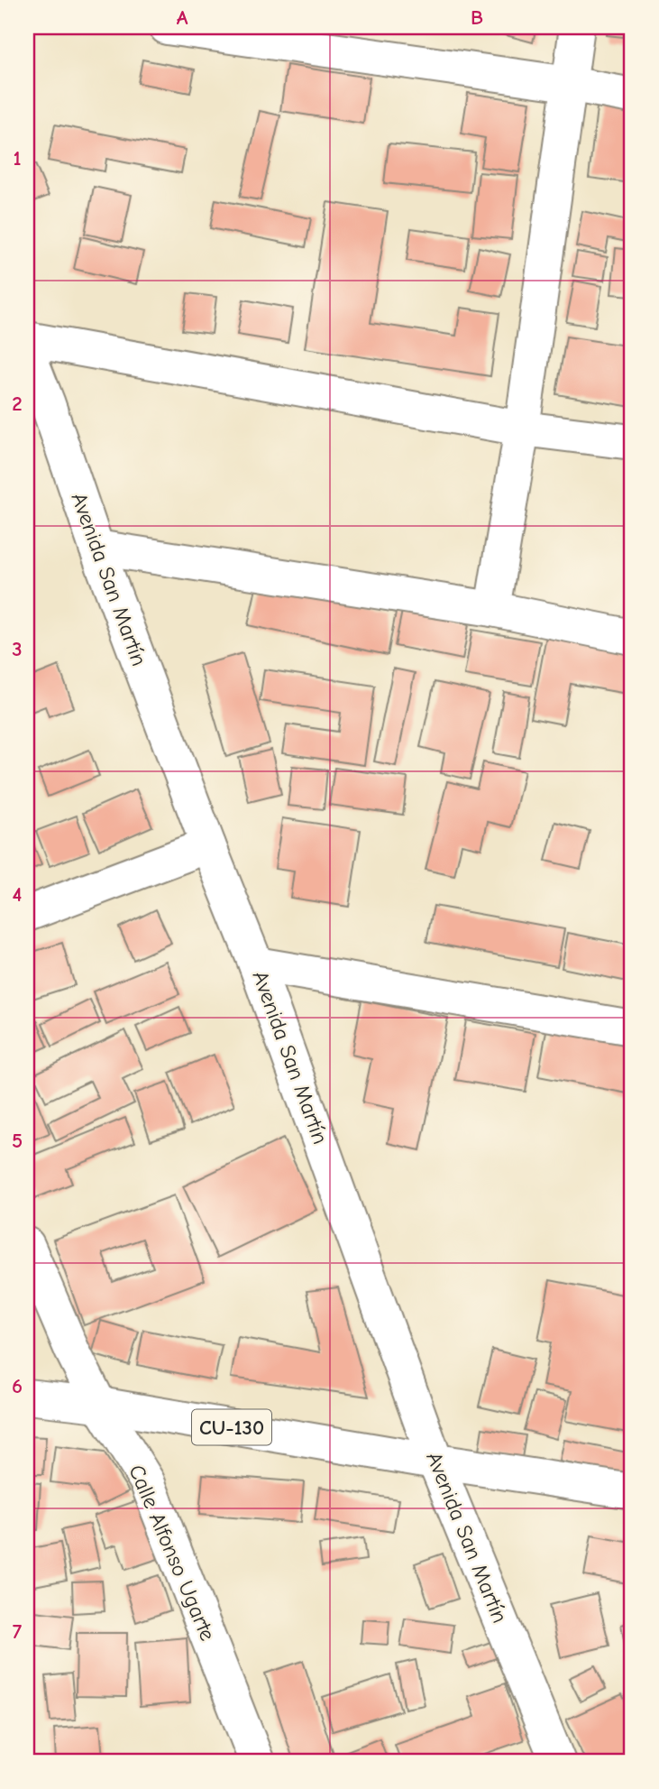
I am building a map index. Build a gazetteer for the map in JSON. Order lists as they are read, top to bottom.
{
  "streets": {
    "street": ["Avenida San Martín", "CU-130", "Calle Alfonso Ugarte"]
  },
  "crossings": [
    ["Avenida San Martín", "CU-130"],
    ["CU-130", "Calle Alfonso Ugarte"]
  ],
  "grid": {
    "columns": ["A", "B"],
    "rows": [
      "1",
      "2",
      "3",
      "4",
      "5",
      "6",
      "7"
    ]
  }
}
